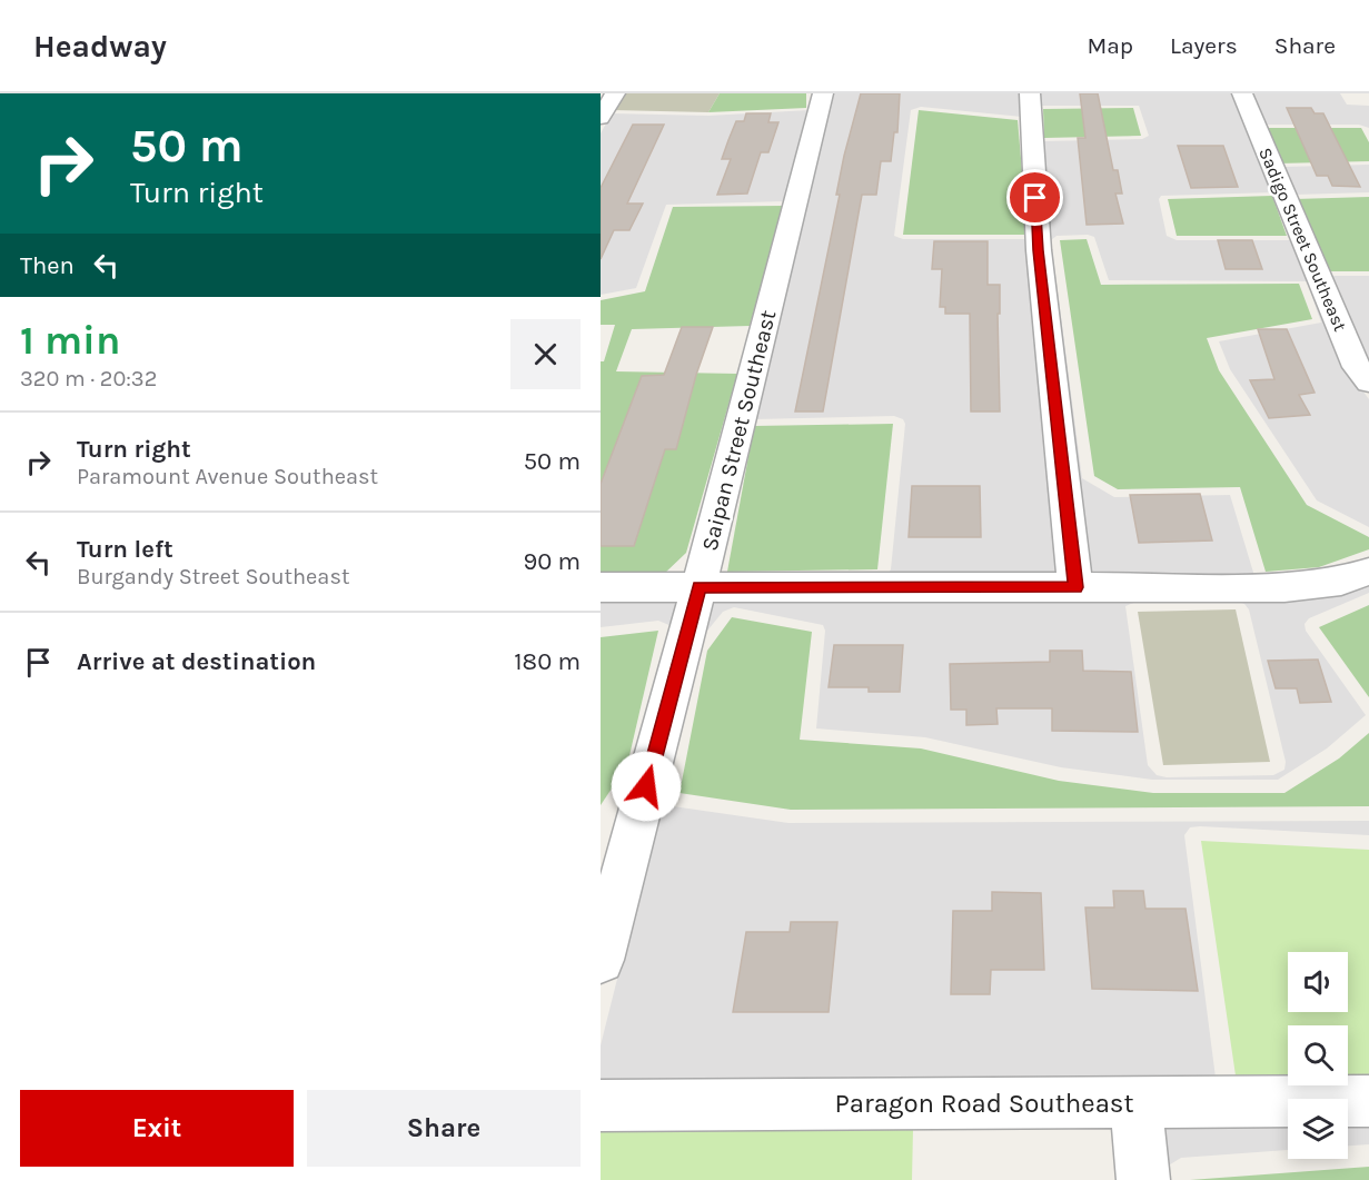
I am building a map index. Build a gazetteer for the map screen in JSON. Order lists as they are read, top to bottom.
{
  "streets": {
    "street": ["Sadigo Street Southeast", "Saipan Street Southeast", "Paragon Road Southeast"]
  },
  "page": {
    "header": "Headway",
    "nav": ["Map", "Layers", "Share"],
    "turn": ["50 m", "Turn right"],
    "then": "Then",
    "heading": ["1 min", "320 m · 20:32"],
    "list": [
      {
        "name": "Turn right",
        "note": "Paramount Avenue Southeast",
        "value": "50 m"
      },
      {
        "name": "Turn left",
        "note": "Burgandy Street Southeast",
        "value": "90 m"
      },
      {
        "name": "Arrive at destination",
        "value": "180 m"
      }
    ],
    "buttons": ["Exit", "Share"]
  }
}
